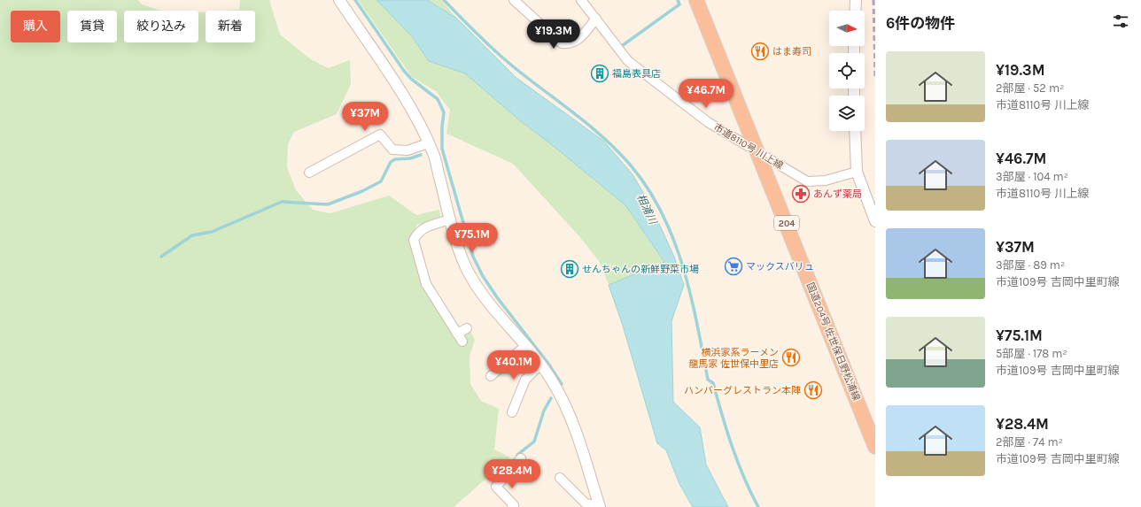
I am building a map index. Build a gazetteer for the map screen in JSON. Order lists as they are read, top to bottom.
{
  "streets": {
    "highway": ["204", "国道204号 佐世保日野松浦線"],
    "street": ["市道8110号 川上線"]
  },
  "crossings": [
    ["市道8110号 川上線", "国道204号 佐世保日野松浦線"]
  ],
  "water": ["相浦川"],
  "places": {
    "restaurant": ["はま寿司", "横浜家系ラーメン 龍馬家 佐世保中里店", "ハンバーグレストラン本陣"],
    "building": ["福島表具店", "せんちゃんの新鮮野菜市場"],
    "pharmacy": ["あんず薬局"],
    "supermarket": ["マックスバリュ"]
  },
  "north": "right",
  "page": {
    "heading": "6件の物件",
    "chip": [
      "購入",
      "賃貸",
      "絞り込み",
      "新着"
    ],
    "price": [
      "¥19.3M",
      "¥46.7M",
      "¥37M",
      "¥75.1M",
      "¥40.1M",
      "¥28.4M"
    ],
    "list": [
      {
        "name": "¥19.3M",
        "note": "2部屋 · 52 m² · 市道8110号 川上線"
      },
      {
        "name": "¥46.7M",
        "note": "3部屋 · 104 m² · 市道8110号 川上線"
      },
      {
        "name": "¥37M",
        "note": "3部屋 · 89 m² · 市道109号 吉岡中里町線"
      },
      {
        "name": "¥75.1M",
        "note": "5部屋 · 178 m² · 市道109号 吉岡中里町線"
      },
      {
        "name": "¥28.4M",
        "note": "2部屋 · 74 m² · 市道109号 吉岡中里町線"
      }
    ]
  }
}
